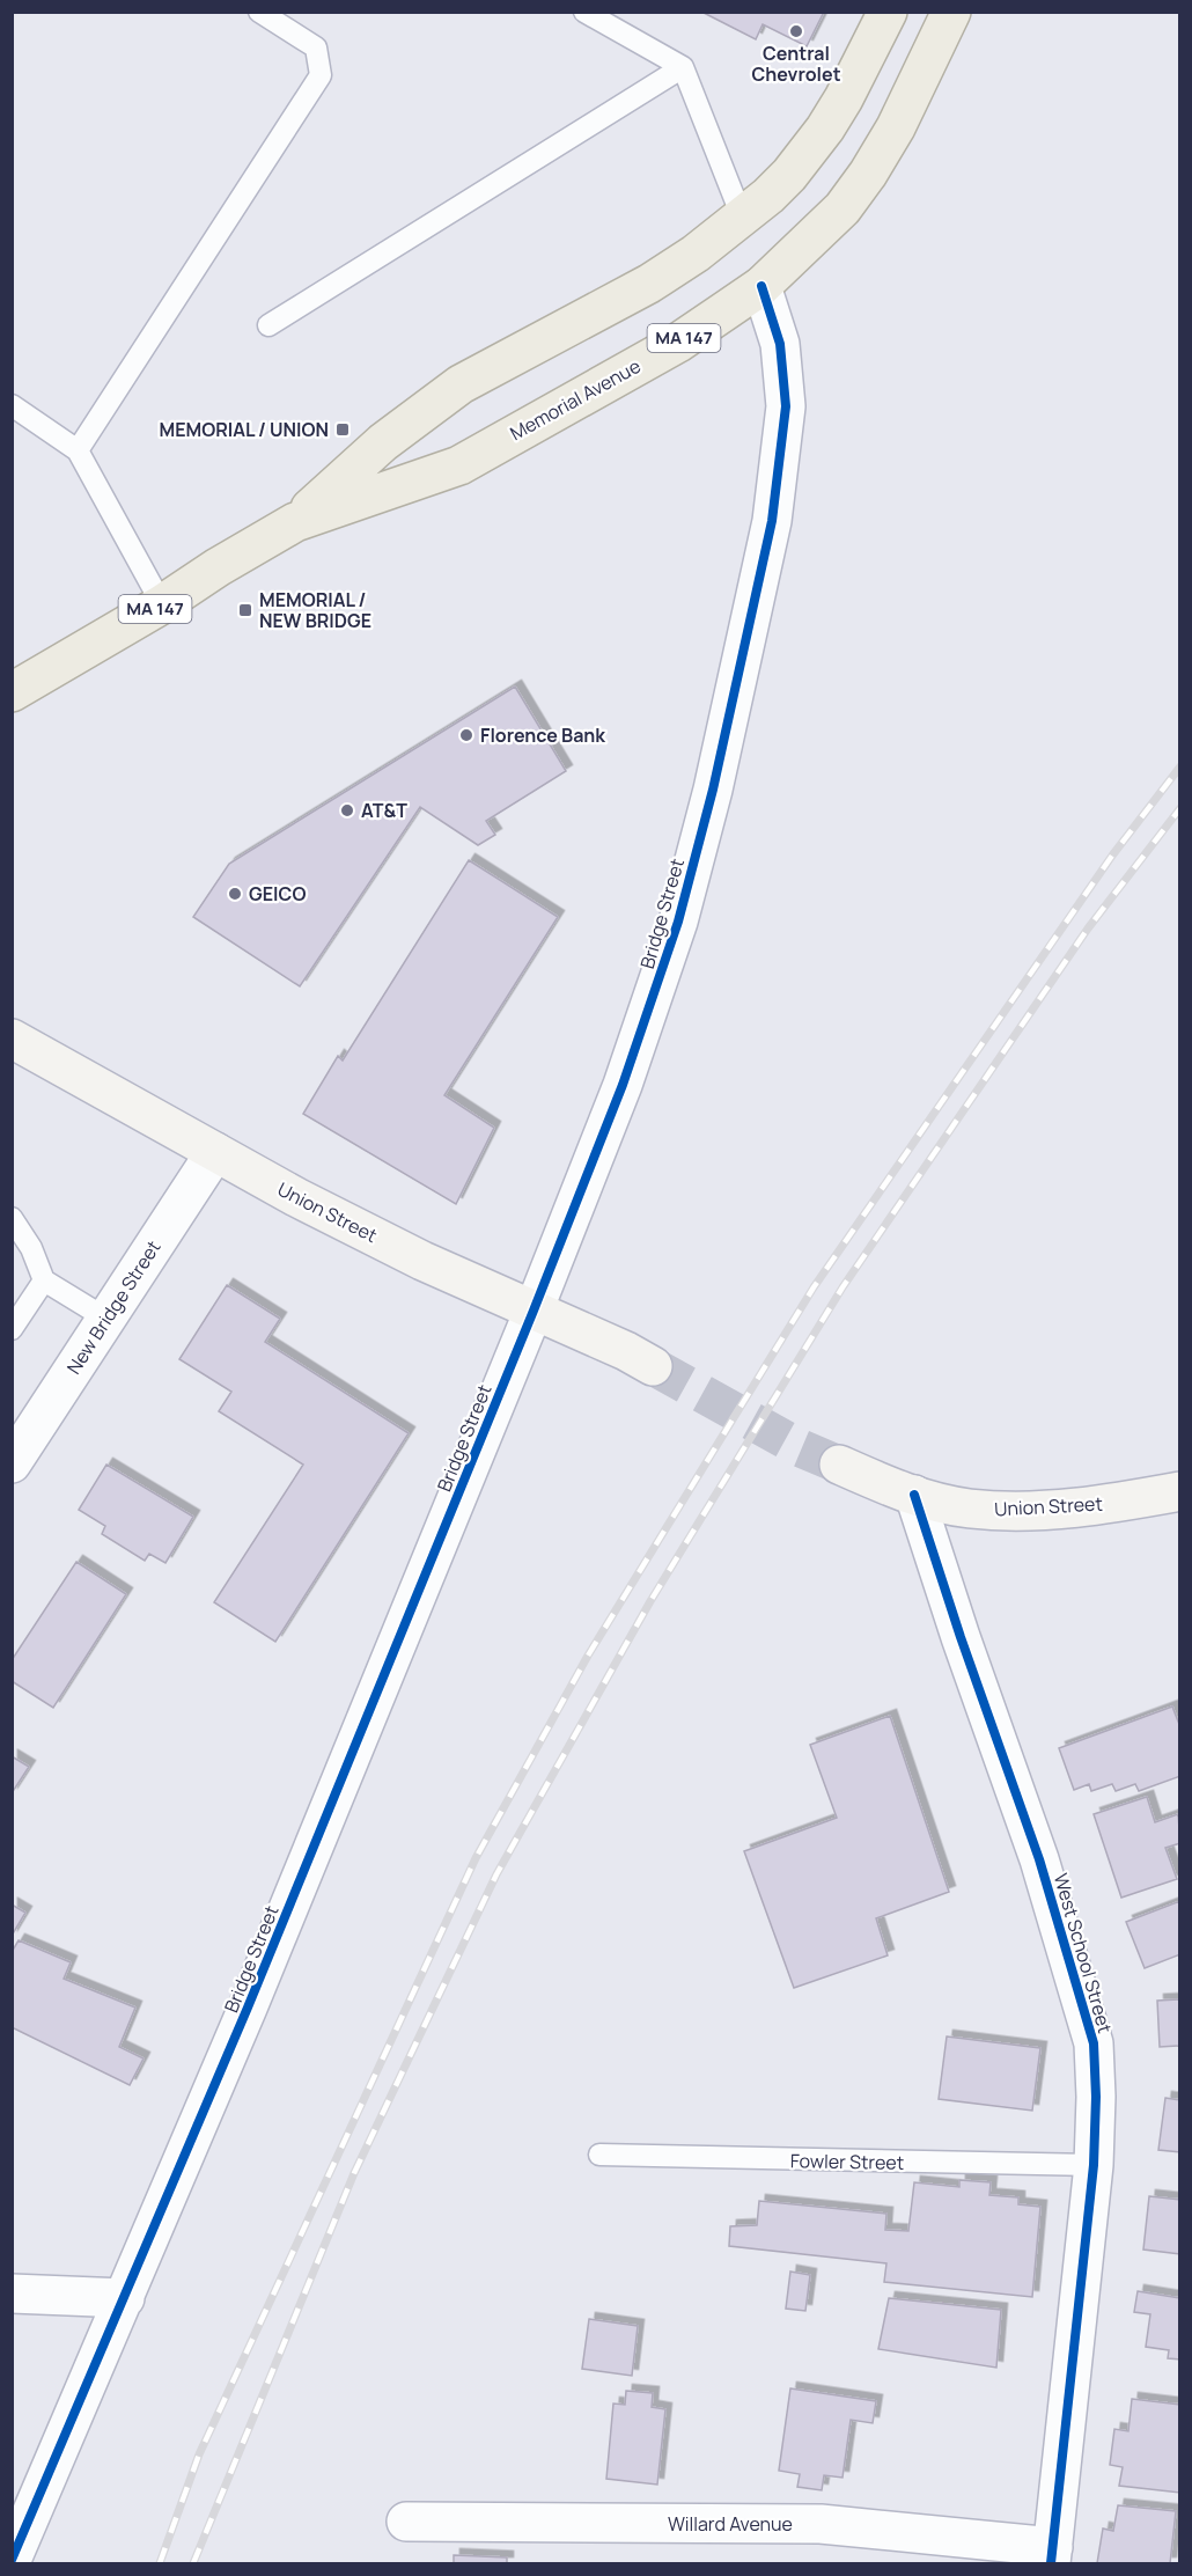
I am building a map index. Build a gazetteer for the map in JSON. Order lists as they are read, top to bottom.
{
  "streets": {
    "main road": ["MA 147", "Memorial Avenue", "Union Street"],
    "street": [
      "Bridge Street",
      "New Bridge Street",
      "West School Street",
      "Willard Avenue"
    ],
    "lane": ["Fowler Street"]
  },
  "crossings": [
    ["Memorial Avenue", "Bridge Street"],
    ["Bridge Street", "Union Street"],
    ["Union Street", "New Bridge Street"],
    ["Union Street", "West School Street"],
    ["West School Street", "Fowler Street"],
    ["West School Street", "Willard Avenue"]
  ],
  "places": {
    "other": [
      "Central Chevrolet",
      "Florence Bank",
      "AT&T",
      "GEICO"
    ],
    "transit": ["MEMORIAL / UNION", "MEMORIAL / NEW BRIDGE"]
  }
}
